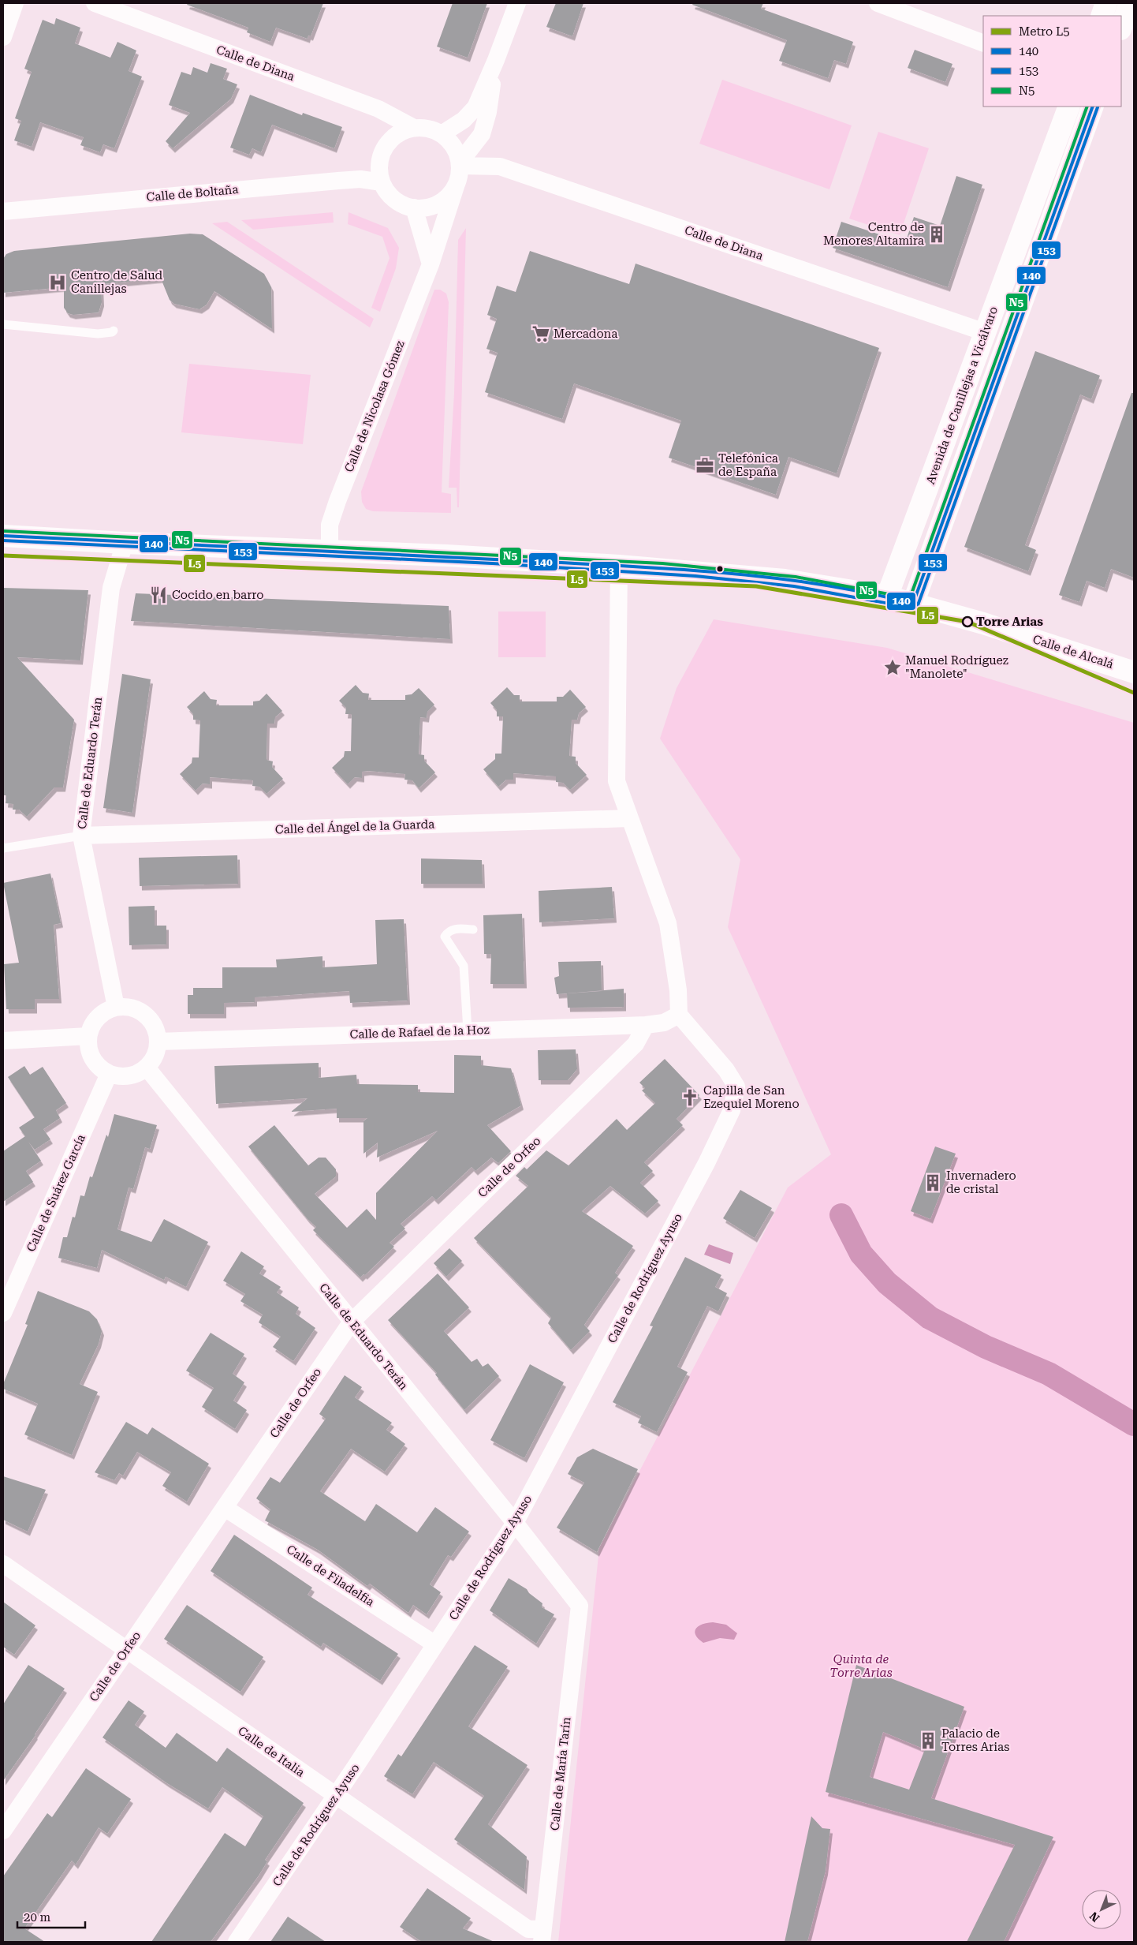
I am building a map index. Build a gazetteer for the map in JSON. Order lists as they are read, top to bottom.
{
  "streets": {
    "main road": ["Avenida de Canillejas a Vicálvaro", "Calle de Alcalá"],
    "street": [
      "Calle de Diana",
      "Calle de Boltaña",
      "Calle de Nicolasa Gómez",
      "Calle de Eduardo Terán",
      "Calle del Ángel de la Guarda",
      "Calle de Rafael de la Hoz",
      "Calle de Orfeo",
      "Calle de Suárez García",
      "Calle de Rodríguez Ayuso",
      "Calle de Filadelfia",
      "Calle de Italia",
      "Calle de María Tarín"
    ]
  },
  "crossings": [
    ["Calle de Diana", "Calle de Boltaña"],
    ["Calle de Diana", "Avenida de Canillejas a Vicálvaro"],
    ["Calle de Diana", "Calle de Nicolasa Gómez"],
    ["Calle de Boltaña", "Calle de Nicolasa Gómez"],
    ["Avenida de Canillejas a Vicálvaro", "Calle de Alcalá"],
    ["Calle de Nicolasa Gómez", "Calle de Alcalá"],
    ["Calle de Alcalá", "Calle de Eduardo Terán"],
    ["Calle de Eduardo Terán", "Calle del Ángel de la Guarda"],
    ["Calle de Eduardo Terán", "Calle de Rafael de la Hoz"],
    ["Calle de Eduardo Terán", "Calle de Orfeo"],
    ["Calle de Eduardo Terán", "Calle de Suárez García"],
    ["Calle de Eduardo Terán", "Calle de Rodríguez Ayuso"],
    ["Calle de Eduardo Terán", "Calle de María Tarín"],
    ["Calle de Rafael de la Hoz", "Calle de Orfeo"],
    ["Calle de Rafael de la Hoz", "Calle de Suárez García"],
    ["Calle de Rafael de la Hoz", "Calle de Rodríguez Ayuso"],
    ["Calle de Orfeo", "Calle de Filadelfia"],
    ["Calle de Orfeo", "Calle de Italia"],
    ["Calle de Rodríguez Ayuso", "Calle de Filadelfia"],
    ["Calle de Rodríguez Ayuso", "Calle de Italia"],
    ["Calle de Italia", "Calle de María Tarín"]
  ],
  "parks": ["Quinta de Torre Arias"],
  "places": {
    "building": ["Centro de Menores Altamira", "Invernadero de cristal", "Palacio de Torres Arias"],
    "hospital": ["Centro de Salud Canillejas"],
    "supermarket": ["Mercadona"],
    "office": ["Telefónica de España"],
    "restaurant": ["Cocido en barro"],
    "other": ["Torre Arias"],
    "place": ["Manuel Rodríguez \"Manolete\""],
    "church": ["Capilla de San Ezequiel Moreno"]
  },
  "lines": [
    "transit line 140",
    "transit line N5",
    "transit line 153",
    "metro line L5"
  ],
  "legend": [
    "Metro L5",
    "140",
    "153",
    "N5"
  ],
  "scale_bar": "20 m",
  "north": "bottom left"
}
